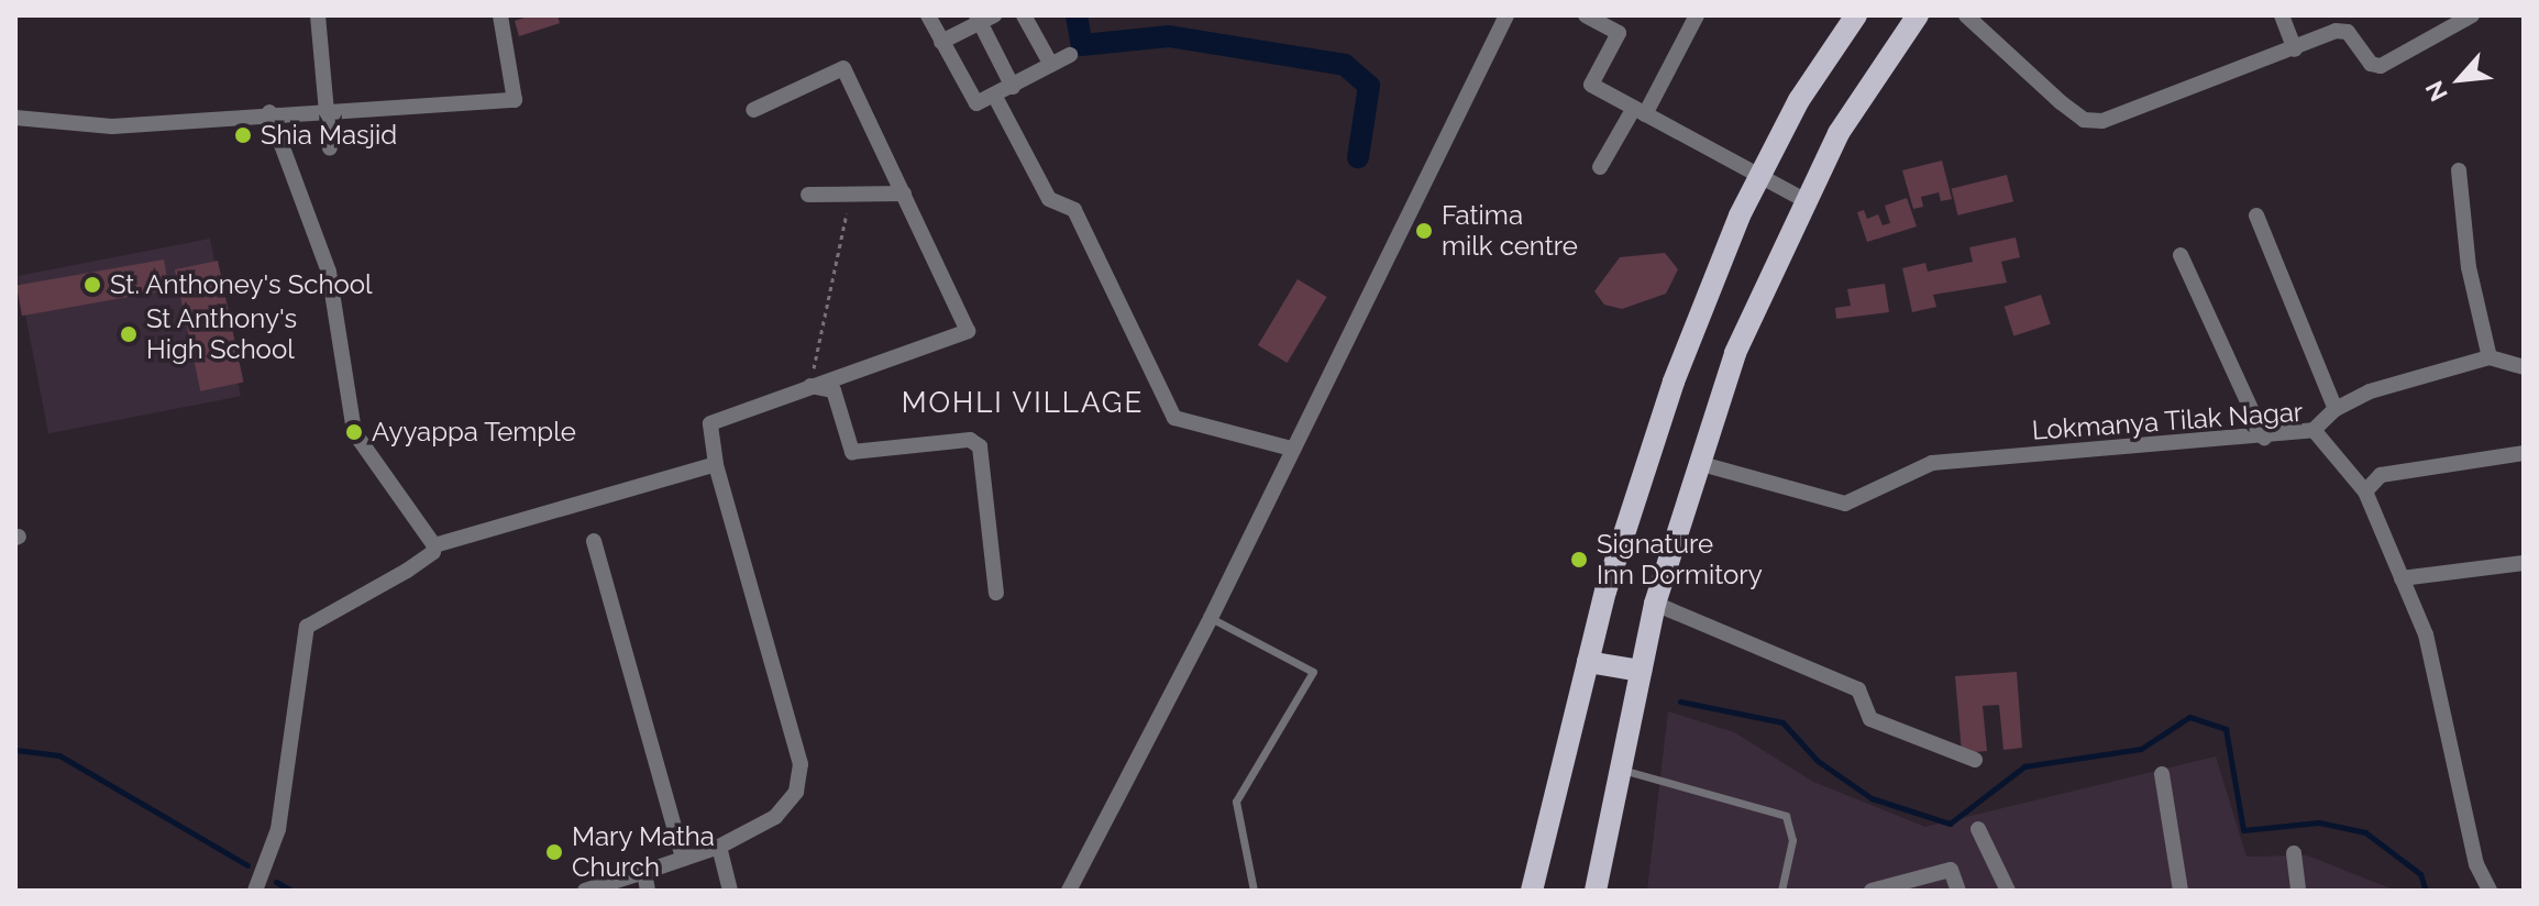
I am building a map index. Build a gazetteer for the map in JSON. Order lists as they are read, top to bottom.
{
  "streets": {
    "street": ["Lokmanya Tilak Nagar"]
  },
  "districts": ["MOHLI VILLAGE"],
  "places": [
    "Shia Masjid",
    "Fatima milk centre",
    "St. Anthoney's School",
    "St Anthony's High School",
    "Ayyappa Temple",
    "Signature Inn Dormitory",
    "Mary Matha Church"
  ],
  "north": "bottom left"
}
